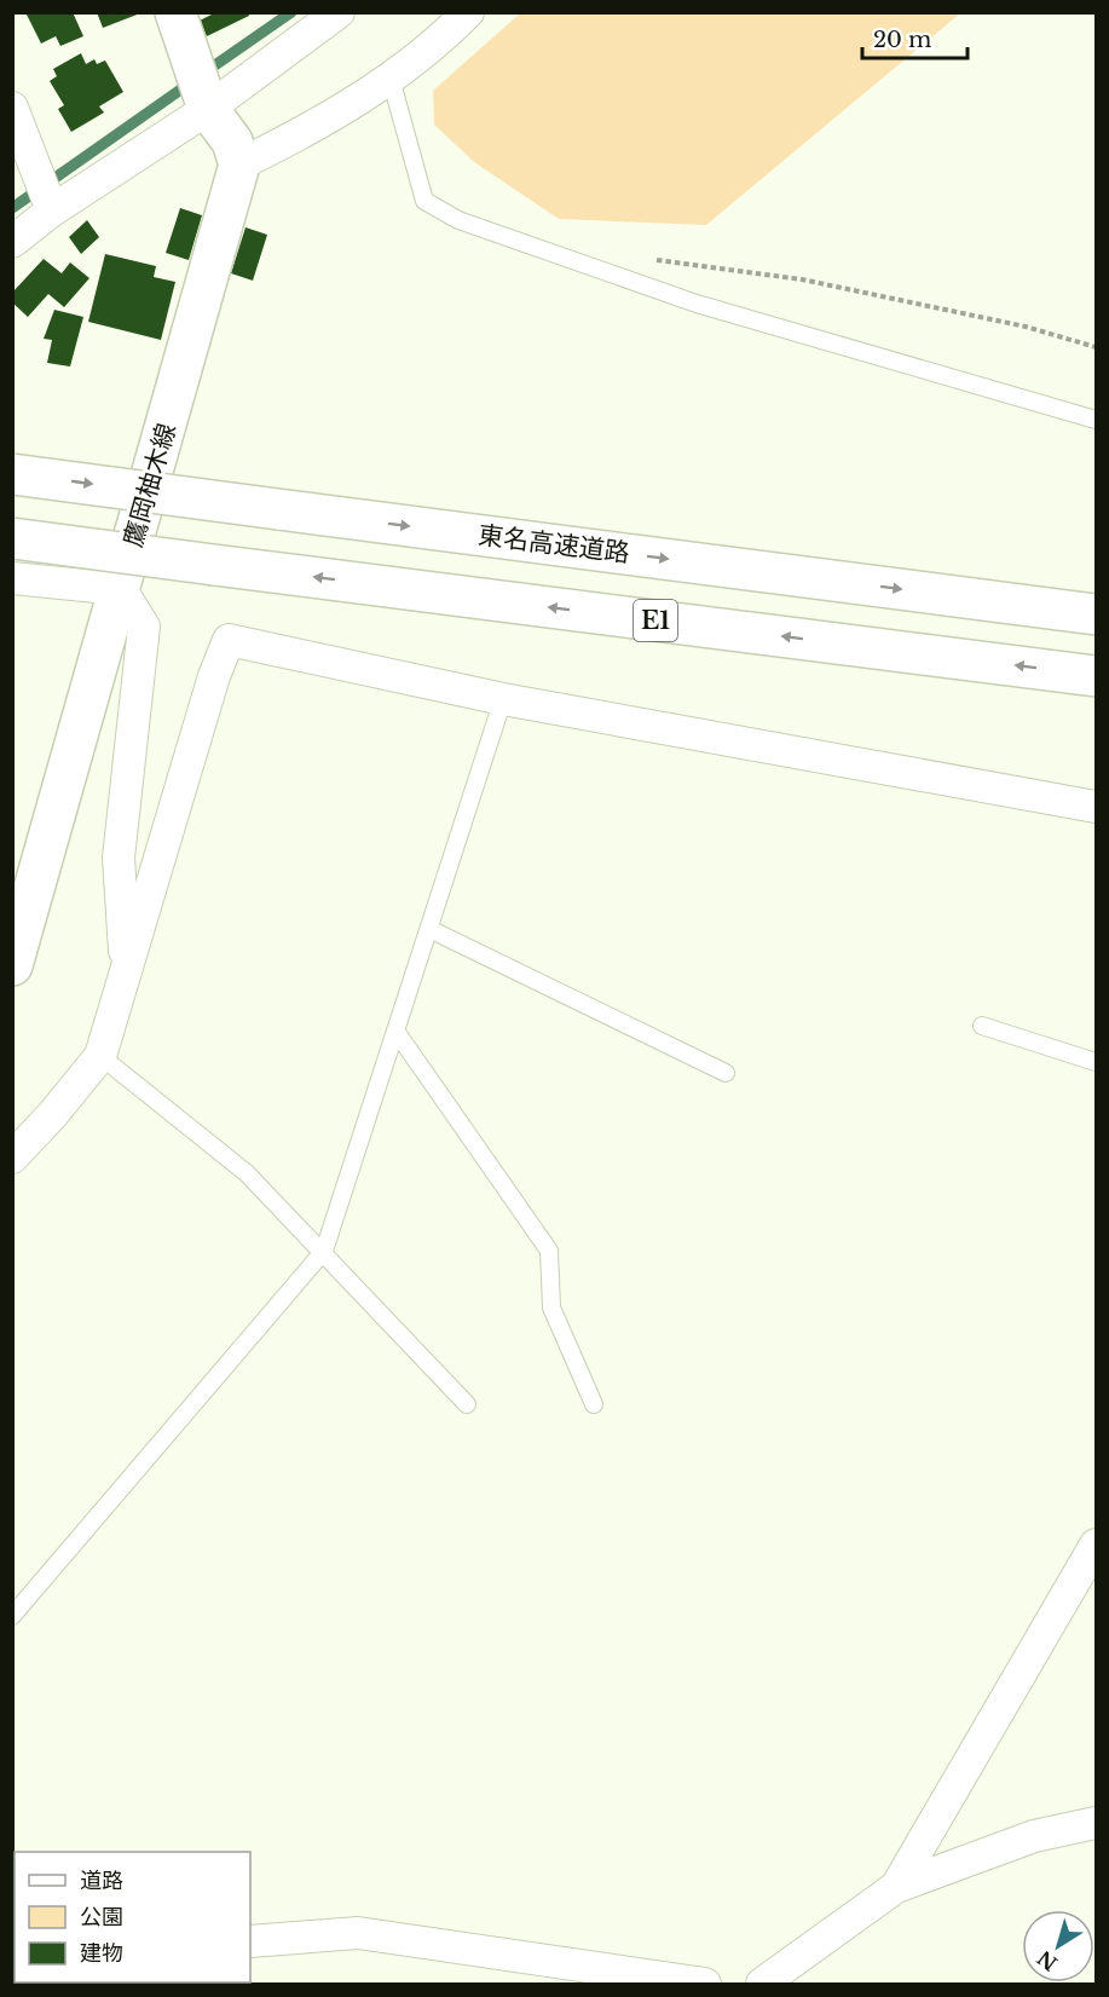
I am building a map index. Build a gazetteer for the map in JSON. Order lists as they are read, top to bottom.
{
  "streets": {
    "main road": ["鷹岡柚木線", "東名高速道路", "E1"]
  },
  "legend": ["道路", "公園", "建物"],
  "scale_bar": "20 m",
  "north": "bottom left"
}
